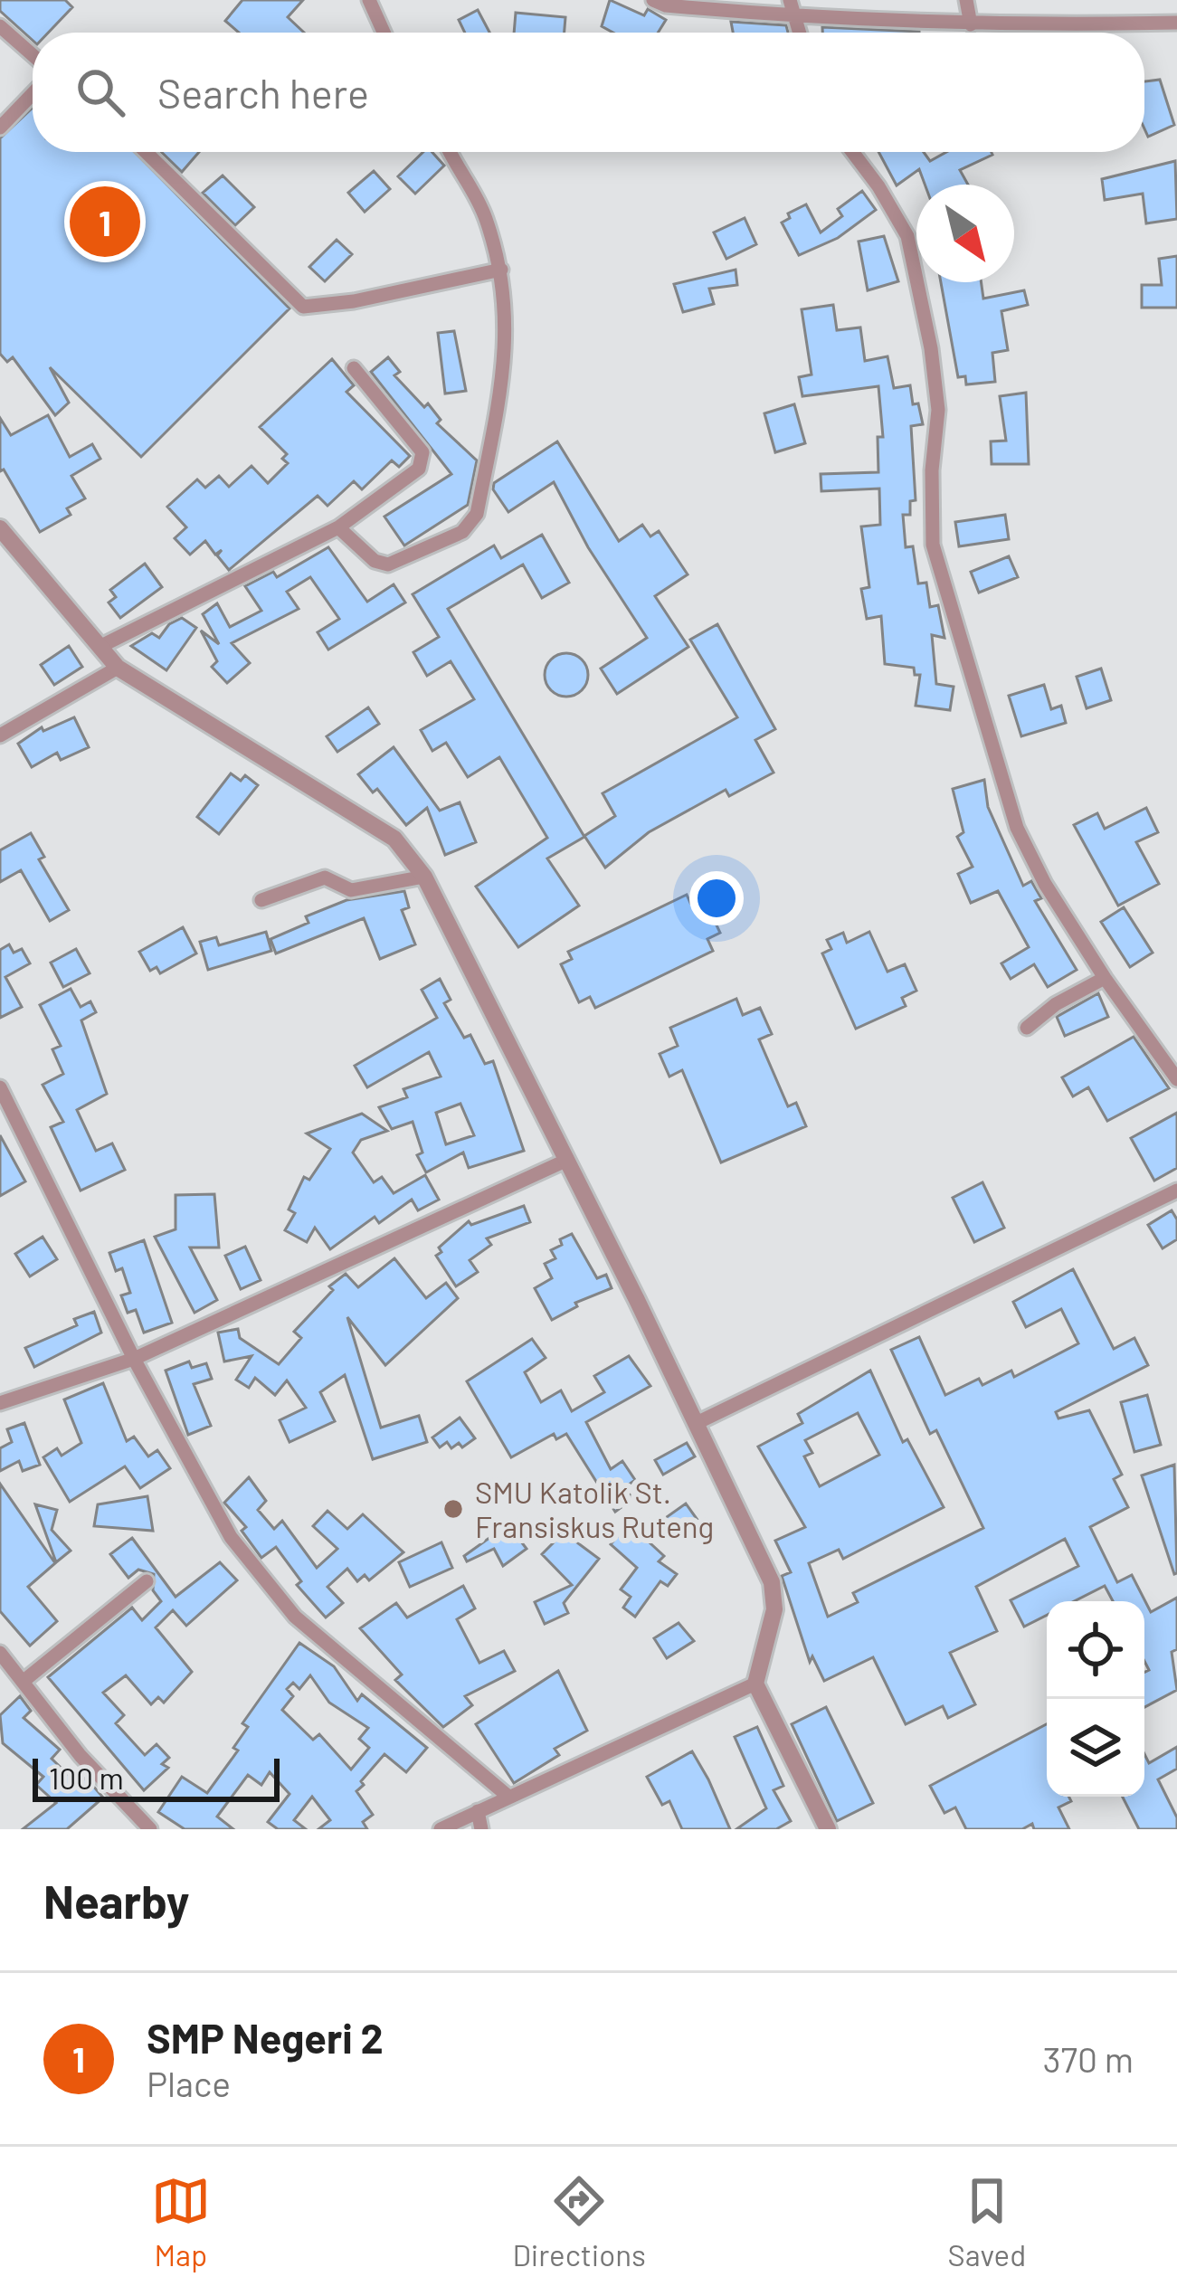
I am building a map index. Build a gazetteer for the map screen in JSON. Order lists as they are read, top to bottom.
{
  "places": ["SMU Katolik St. Fransiskus Ruteng"],
  "scale_bar": "100 m",
  "north": "bottom right",
  "page": {
    "search": "Search here",
    "pins": "1",
    "scale": "100 m",
    "heading": "Nearby",
    "list": [
      {
        "mark": "1",
        "name": "SMP Negeri 2",
        "note": "Place",
        "value": "370 m"
      }
    ],
    "nav": ["Map", "Directions", "Saved"]
  }
}
